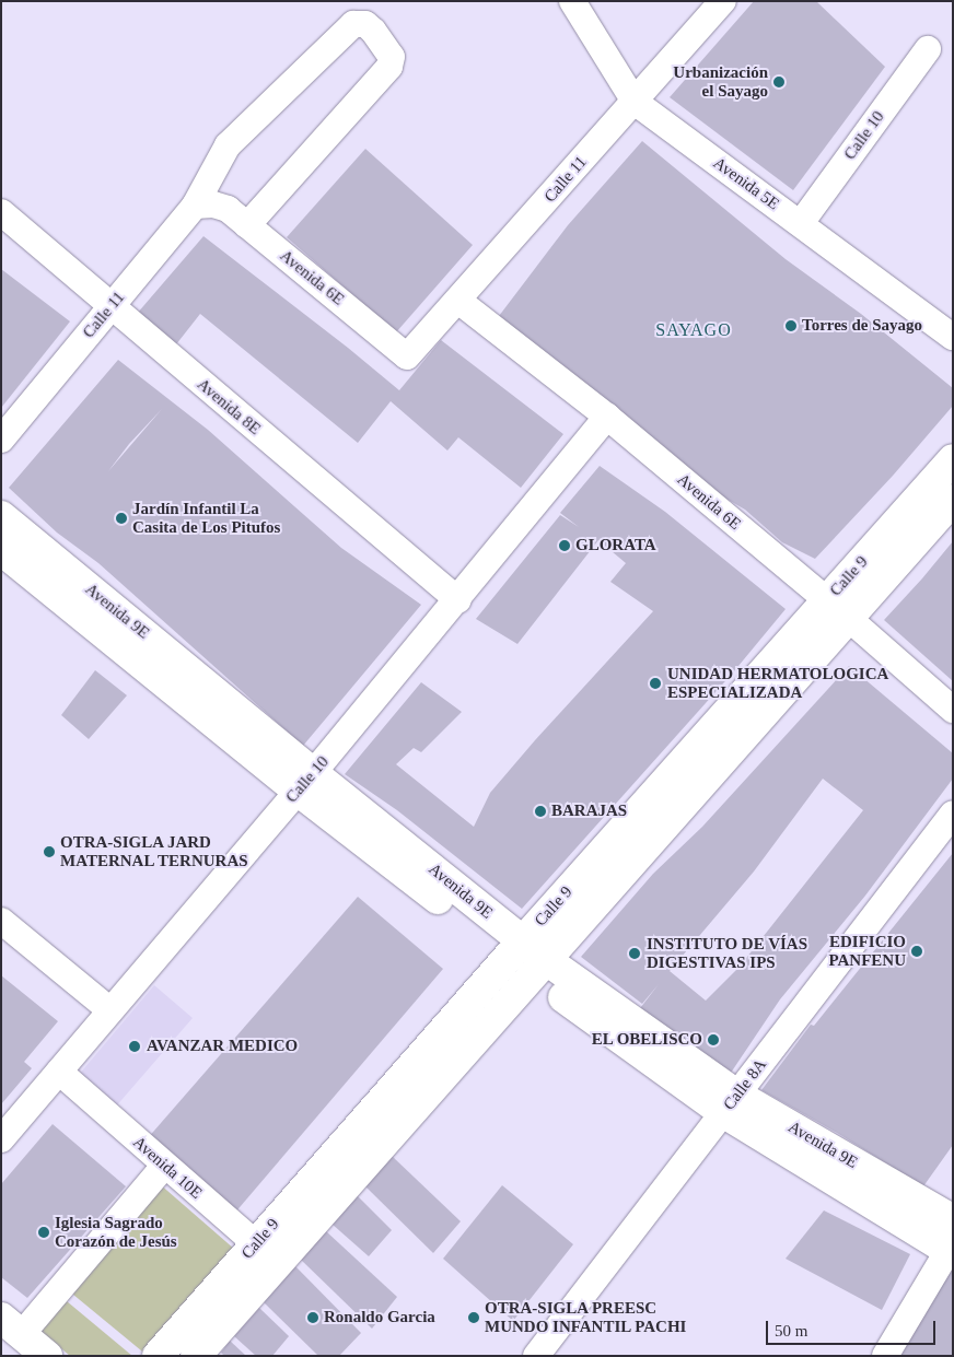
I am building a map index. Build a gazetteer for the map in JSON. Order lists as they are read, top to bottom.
{
  "streets": {
    "street": [
      "Calle 10",
      "Calle 11",
      "Avenida 5E",
      "Avenida 6E",
      "Avenida 8E",
      "Calle 9",
      "Avenida 9E",
      "Calle 8A",
      "Avenida 10E"
    ]
  },
  "crossings": [
    ["Calle 10", "Avenida 5E"],
    ["Calle 10", "Avenida 6E"],
    ["Calle 10", "Avenida 8E"],
    ["Calle 10", "Avenida 9E"],
    ["Calle 10", "Avenida 10E"],
    ["Calle 11", "Avenida 5E"],
    ["Calle 11", "Avenida 6E"],
    ["Calle 11", "Avenida 8E"],
    ["Avenida 6E", "Calle 9"],
    ["Calle 9", "Avenida 9E"],
    ["Calle 9", "Avenida 10E"],
    ["Avenida 9E", "Calle 8A"]
  ],
  "districts": ["SAYAGO"],
  "places": [
    "Urbanización el Sayago",
    "Torres de Sayago",
    "Jardín Infantil La Casita de Los Pitufos",
    "GLORATA",
    "UNIDAD HERMATOLOGICA ESPECIALIZADA",
    "BARAJAS",
    "OTRA-SIGLA JARD MATERNAL TERNURAS",
    "EDIFICIO PANFENU",
    "INSTITUTO DE VÍAS DIGESTIVAS IPS",
    "EL OBELISCO",
    "AVANZAR MEDICO",
    "Iglesia Sagrado Corazón de Jesús",
    "Ronaldo Garcia",
    "OTRA-SIGLA PREESC MUNDO INFANTIL PACHI"
  ],
  "scale_bar": "50 m"
}
